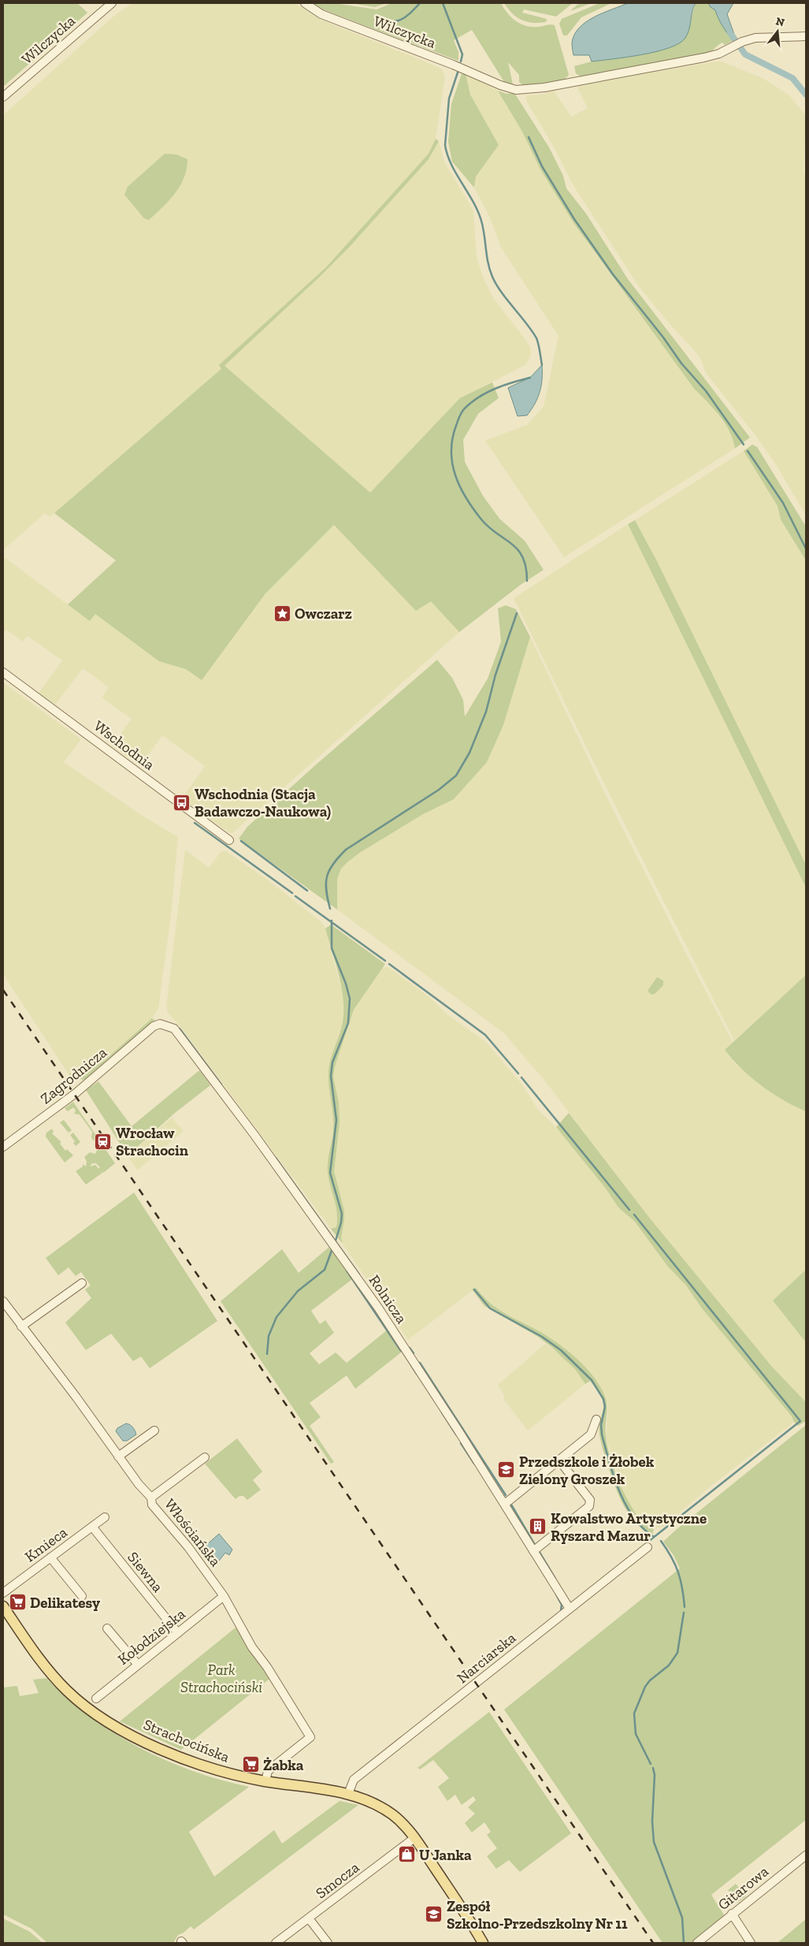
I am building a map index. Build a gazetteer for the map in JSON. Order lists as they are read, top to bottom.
{
  "streets": {
    "main road": ["Strachocińska"],
    "street": [
      "Wilczycka",
      "Wschodnia",
      "Zagrodnicza",
      "Rolnicza",
      "Włościańska",
      "Kmieca",
      "Siewna",
      "Kołodziejska",
      "Narciarska",
      "Smocza",
      "Gitarowa"
    ]
  },
  "crossings": [
    ["Zagrodnicza", "Rolnicza"],
    ["Rolnicza", "Narciarska"],
    ["Włościańska", "Kołodziejska"],
    ["Włościańska", "Strachocińska"],
    ["Kmieca", "Siewna"],
    ["Siewna", "Kołodziejska"],
    ["Narciarska", "Strachocińska"],
    ["Strachocińska", "Smocza"]
  ],
  "parks": ["Park Strachociński"],
  "places": {
    "place": ["Owczarz"],
    "bus stop": ["Wschodnia (Stacja Badawczo-Naukowa)"],
    "station": ["Wrocław Strachocin"],
    "school or university": ["Przedszkole i Żłobek Zielony Groszek", "Zespół Szkolno-Przedszkolny Nr 11"],
    "building": ["Kowalstwo Artystyczne Ryszard Mazur"],
    "supermarket": ["Delikatesy", "Żabka"],
    "shop": ["U Janka"]
  },
  "north": "top"
}
